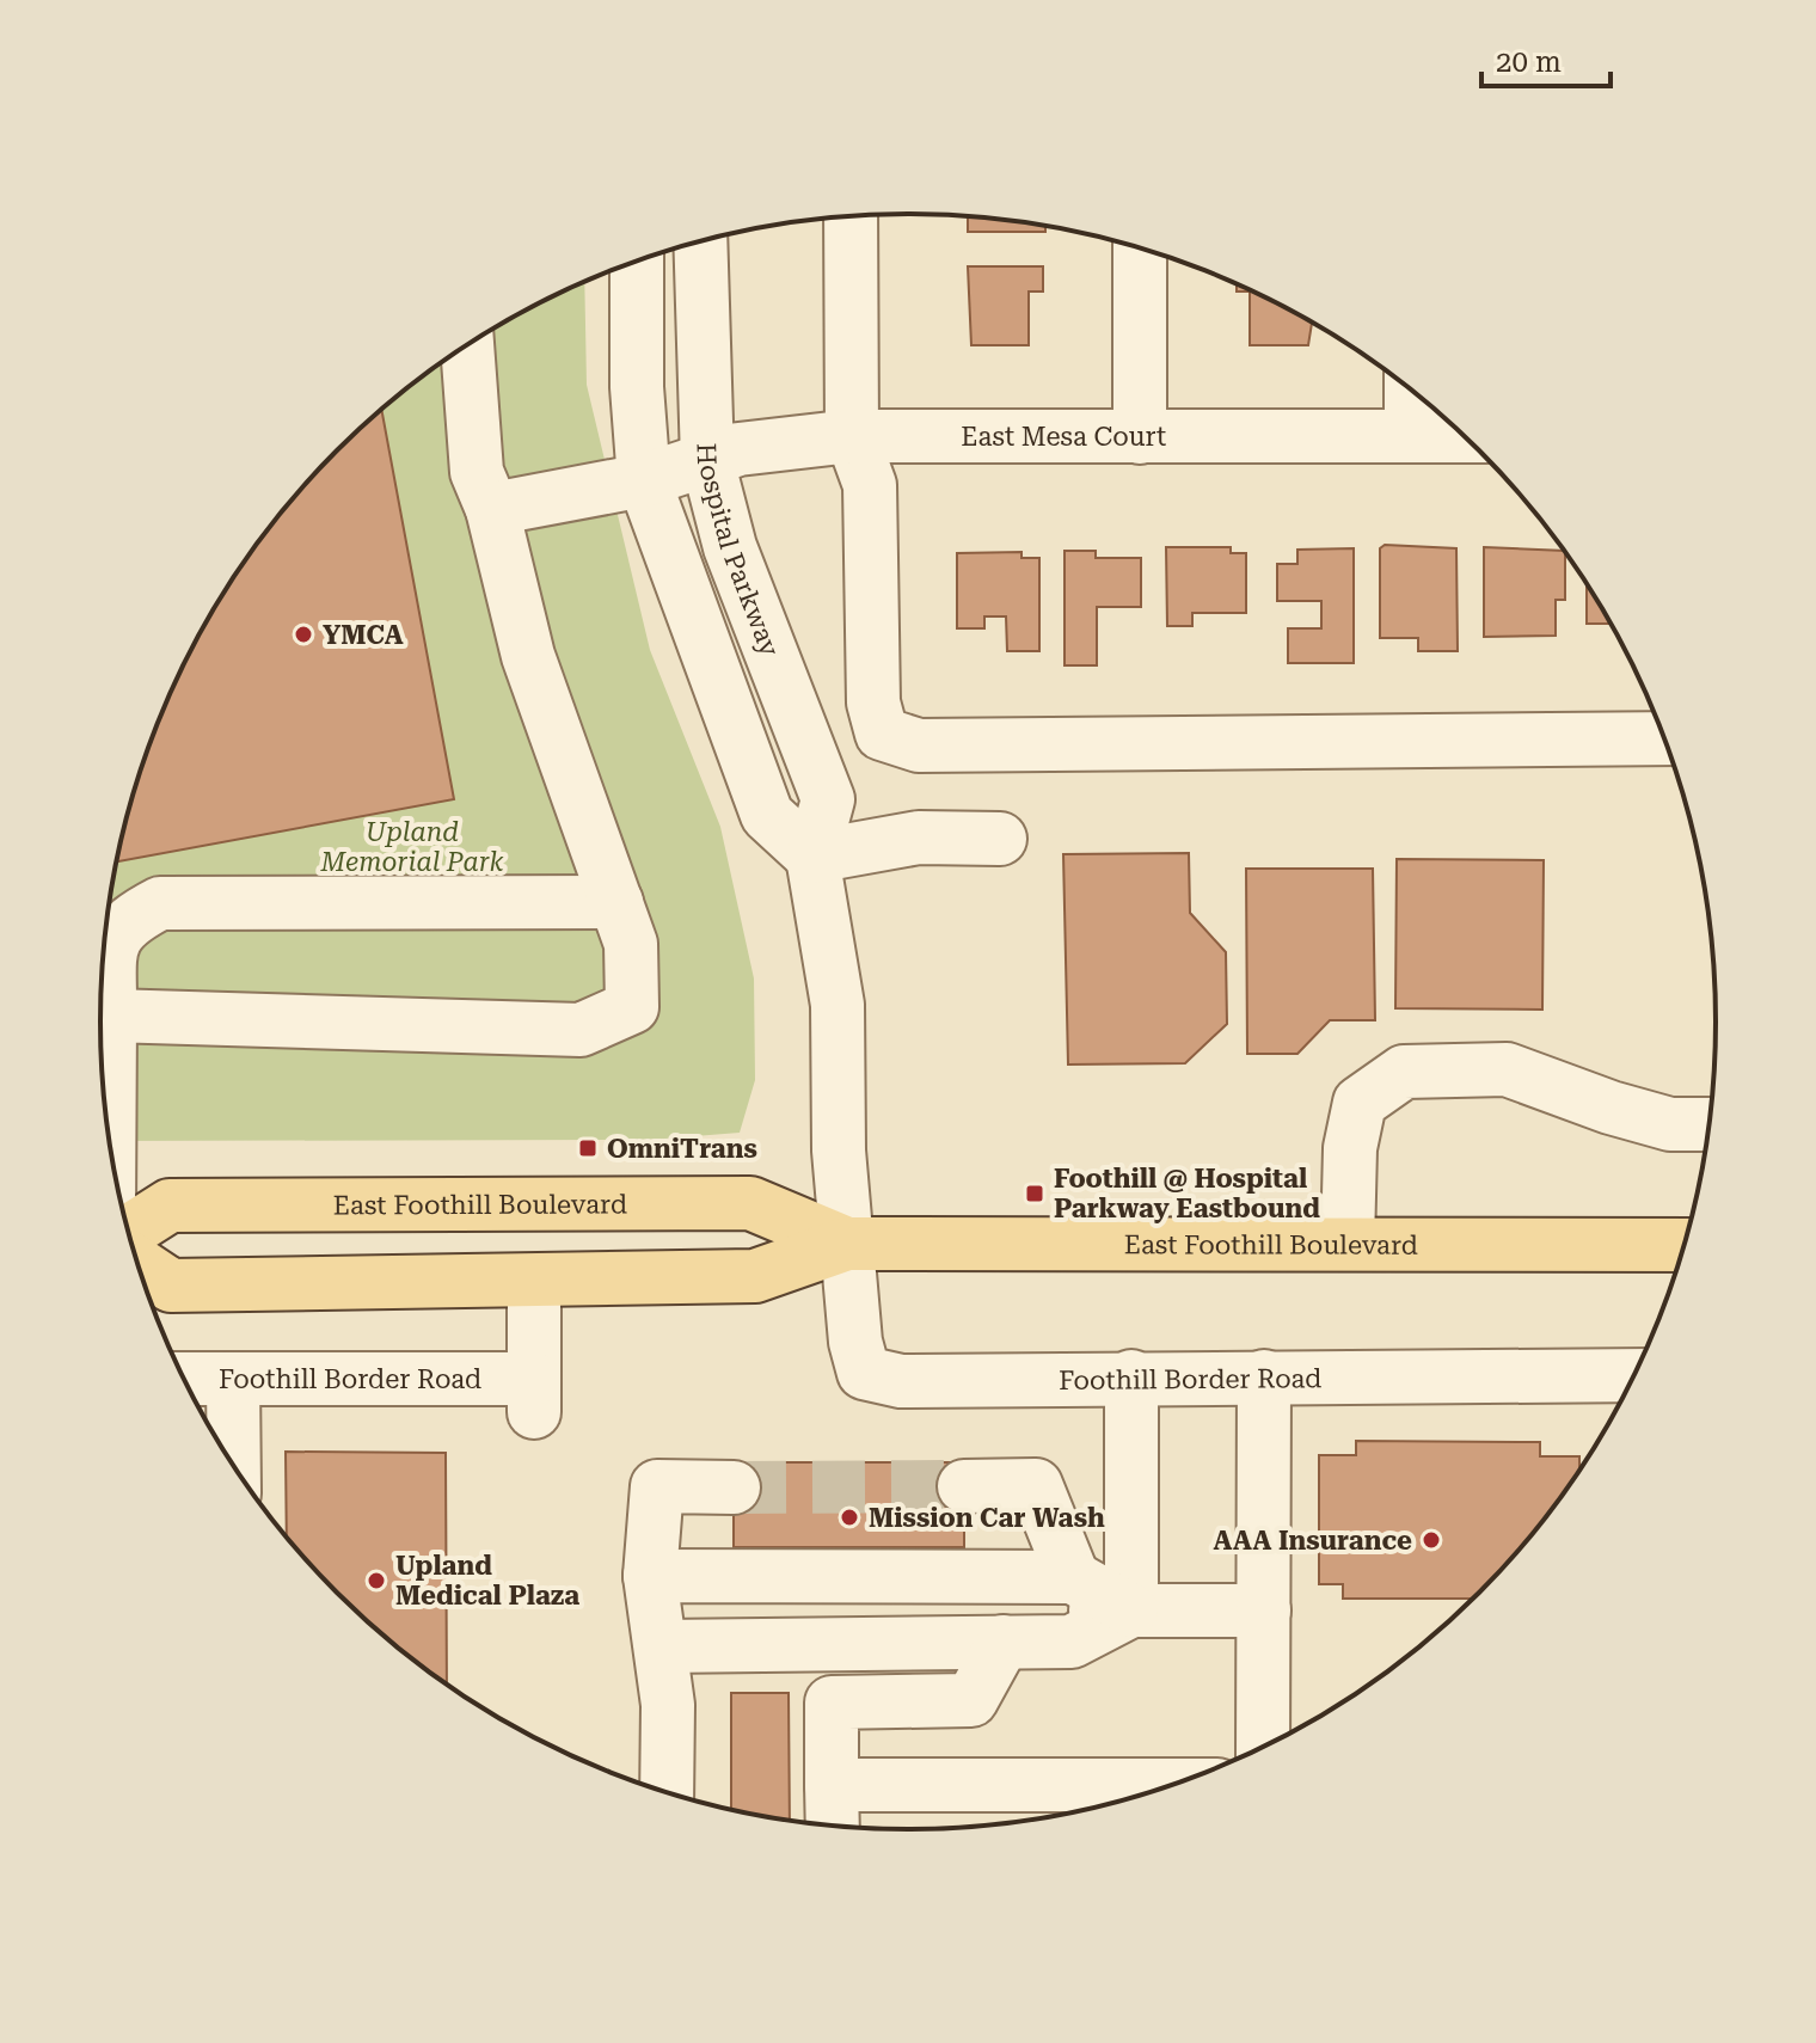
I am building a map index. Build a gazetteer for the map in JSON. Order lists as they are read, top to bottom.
{
  "streets": {
    "main road": ["East Foothill Boulevard"],
    "street": ["East Mesa Court", "Hospital Parkway", "Foothill Border Road"]
  },
  "crossings": [
    ["East Mesa Court", "Hospital Parkway"],
    ["Hospital Parkway", "East Foothill Boulevard"],
    ["Hospital Parkway", "Foothill Border Road"],
    ["East Foothill Boulevard", "Foothill Border Road"]
  ],
  "parks": ["Upland Memorial Park"],
  "places": {
    "other": [
      "YMCA",
      "Mission Car Wash",
      "AAA Insurance",
      "Upland Medical Plaza"
    ],
    "transit": ["OmniTrans", "Foothill @ Hospital Parkway Eastbound"]
  },
  "scale_bar": "20 m"
}
